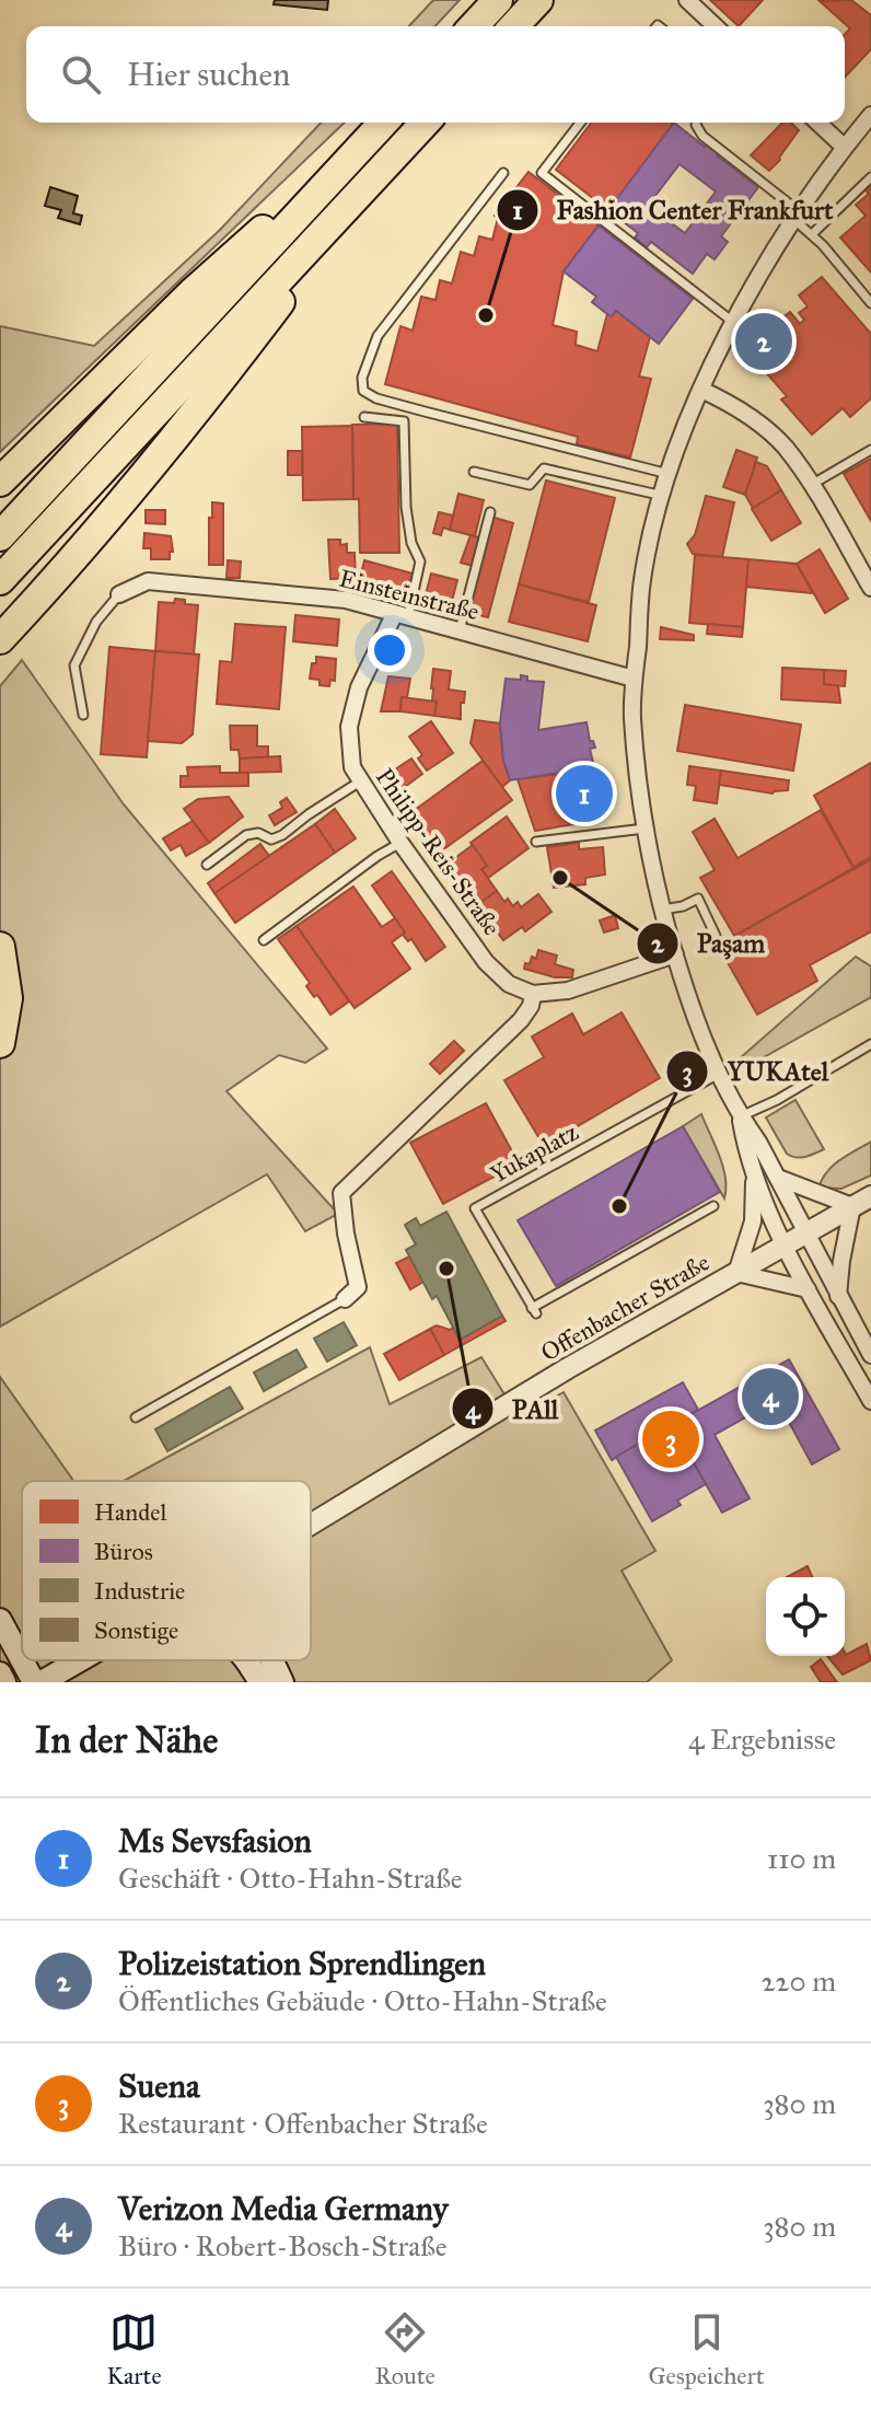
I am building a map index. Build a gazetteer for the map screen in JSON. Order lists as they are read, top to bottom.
{
  "streets": {
    "main road": ["Offenbacher Straße"],
    "street": ["Einsteinstraße", "Philipp-Reis-Straße"],
    "lane": ["Yukaplatz"]
  },
  "crossings": [
    ["Einsteinstraße", "Philipp-Reis-Straße"]
  ],
  "places": [
    "Fashion Center Frankfurt",
    "Paşam",
    "YUKAtel",
    "PAll"
  ],
  "legend": [
    "Handel",
    "Büros",
    "Industrie",
    "Sonstige"
  ],
  "page": {
    "search": "Hier suchen",
    "pins": [
      "2",
      "1",
      "4",
      "3"
    ],
    "heading": ["In der Nähe", "4 Ergebnisse"],
    "list": [
      {
        "mark": "1",
        "name": "Ms Sevsfasion",
        "note": "Geschäft · Otto-Hahn-Straße",
        "value": "110 m"
      },
      {
        "mark": "2",
        "name": "Polizeistation Sprendlingen",
        "note": "Öffentliches Gebäude · Otto-Hahn-Straße",
        "value": "220 m"
      },
      {
        "mark": "3",
        "name": "Suena",
        "note": "Restaurant · Offenbacher Straße",
        "value": "380 m"
      },
      {
        "mark": "4",
        "name": "Verizon Media Germany",
        "note": "Büro · Robert-Bosch-Straße",
        "value": "380 m"
      }
    ],
    "nav": ["Karte", "Route", "Gespeichert"]
  }
}
